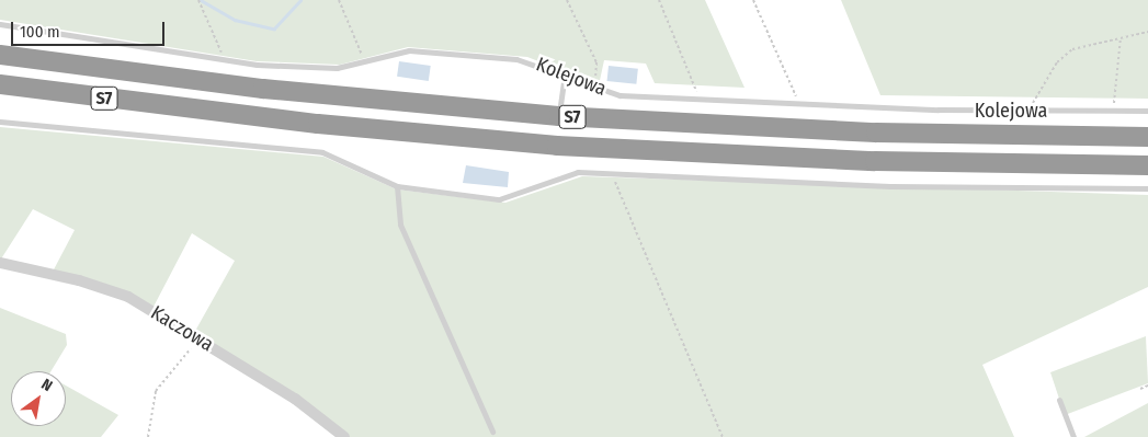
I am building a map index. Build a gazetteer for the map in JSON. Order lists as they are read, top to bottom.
{
  "streets": {
    "highway": ["S7"],
    "street": ["Kaczowa"],
    "lane": ["Kolejowa"]
  },
  "scale_bar": "100 m",
  "north": "top right"
}
